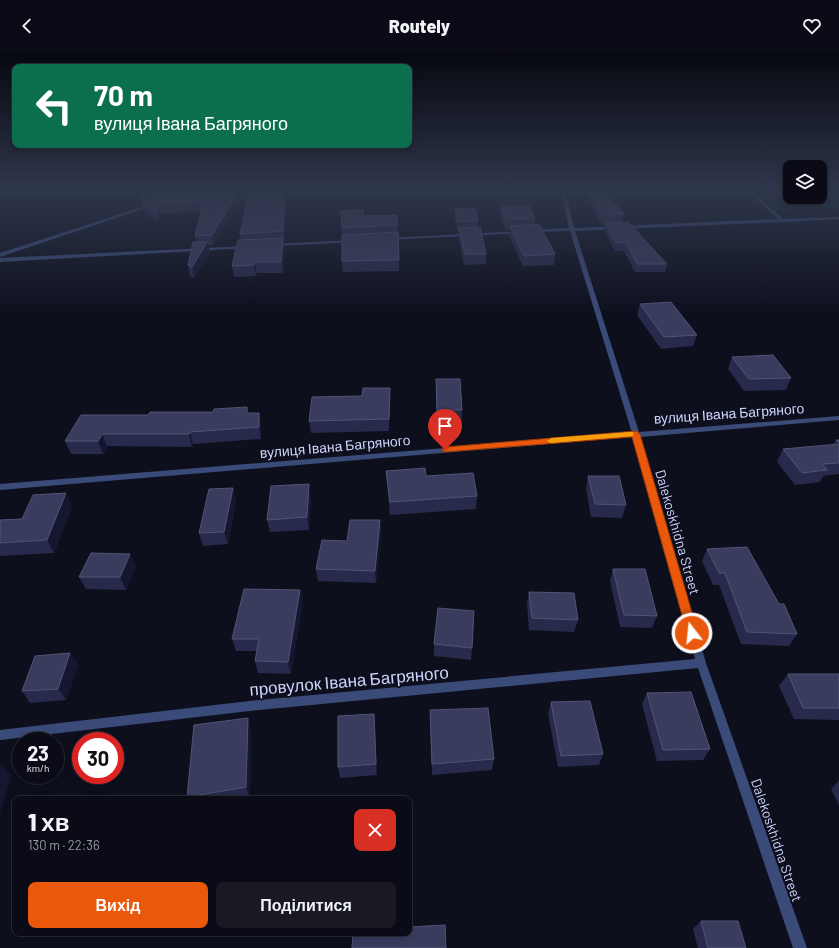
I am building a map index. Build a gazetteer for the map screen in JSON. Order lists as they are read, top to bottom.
{
  "streets": {
    "street": ["вулиця Івана Багряного", "Dalekoskhidna Street", "провулок Івана Багряного"]
  },
  "crossings": [
    ["вулиця Івана Багряного", "Dalekoskhidna Street"],
    ["Dalekoskhidna Street", "провулок Івана Багряного"]
  ],
  "page": {
    "header": "Routely",
    "turn": ["70 m", "вулиця Івана Багряного"],
    "speed": "23 km/h",
    "limit": "30",
    "heading": ["1 хв", "130 m · 22:36"],
    "buttons": ["Вихід", "Поділитися"]
  }
}
